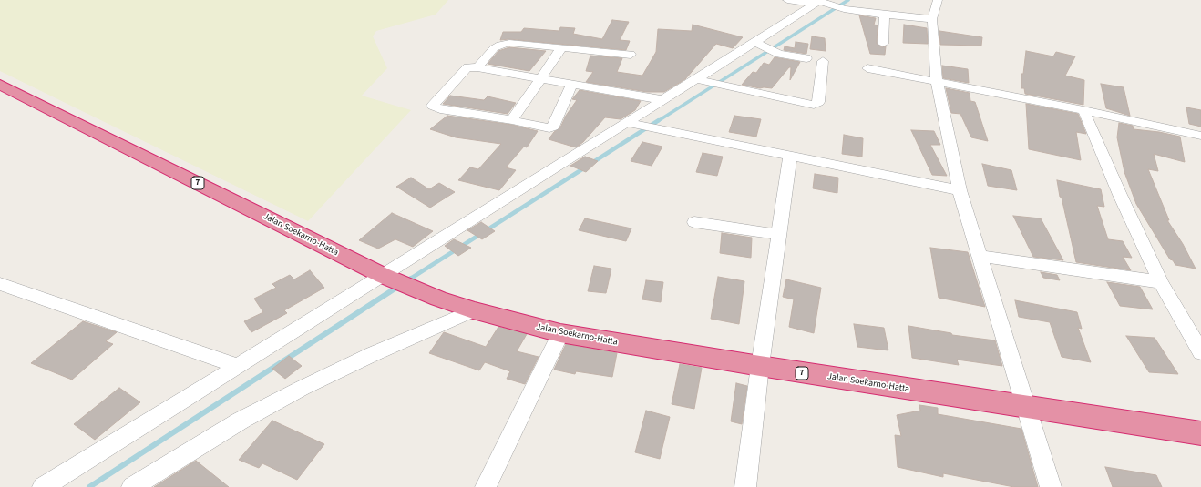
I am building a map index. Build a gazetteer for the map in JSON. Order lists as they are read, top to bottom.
{
  "streets": {
    "highway": ["7", "Jalan Soekarno-Hatta"]
  }
}
